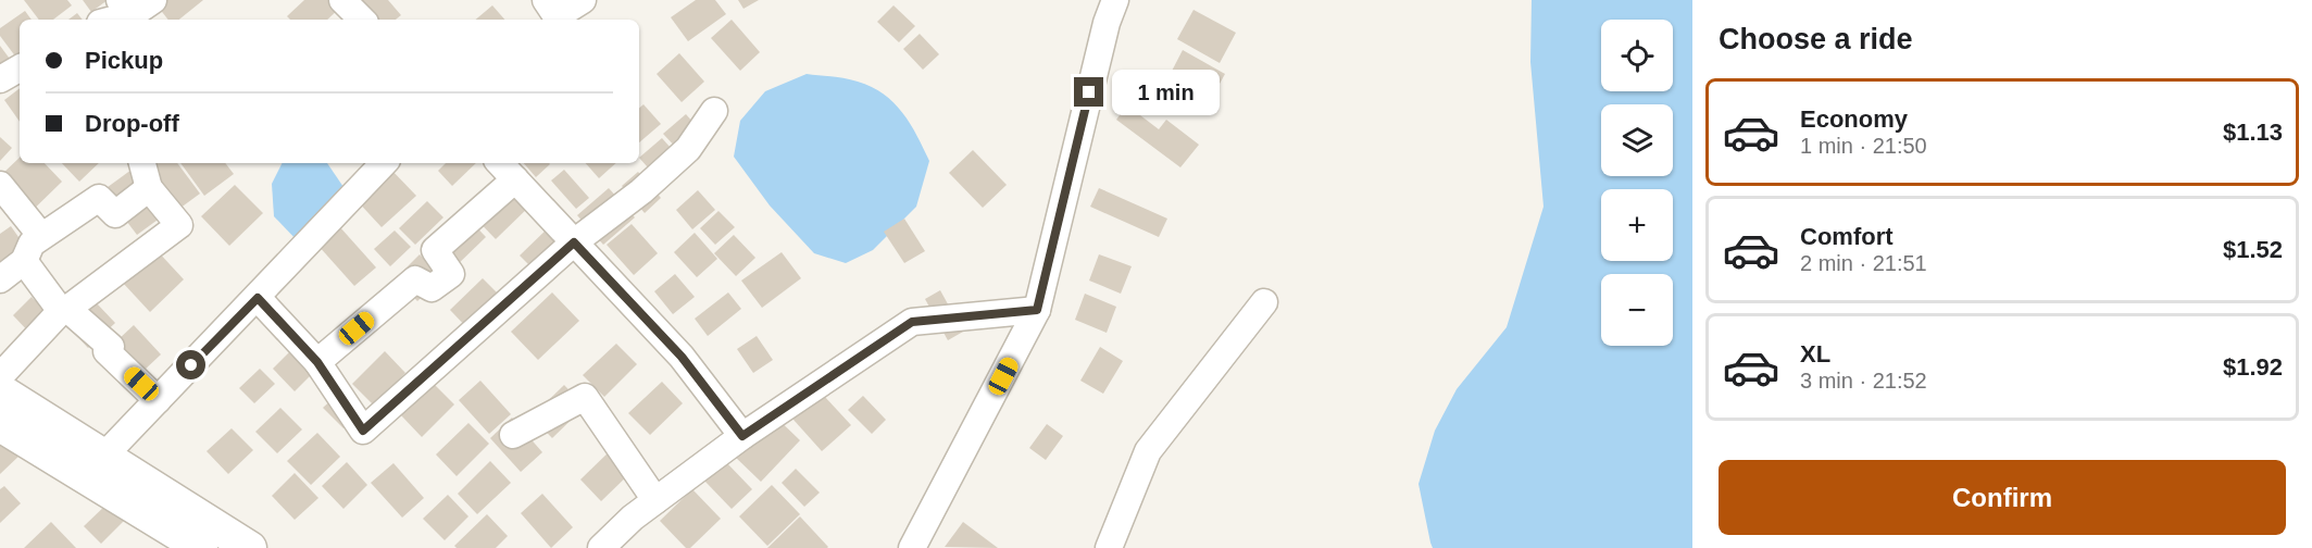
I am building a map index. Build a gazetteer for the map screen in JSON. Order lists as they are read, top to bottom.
{
  "page": {
    "heading": "Choose a ride",
    "map_buttons": ["+", "−"],
    "banner": ["Pickup", "Drop-off"],
    "bubble": "1 min",
    "list": [
      {
        "name": "Economy",
        "note": "1 min · 21:50",
        "value": "$1.13"
      },
      {
        "name": "Comfort",
        "note": "2 min · 21:51",
        "value": "$1.52"
      },
      {
        "name": "XL",
        "note": "3 min · 21:52",
        "value": "$1.92"
      }
    ],
    "buttons": "Confirm"
  }
}
